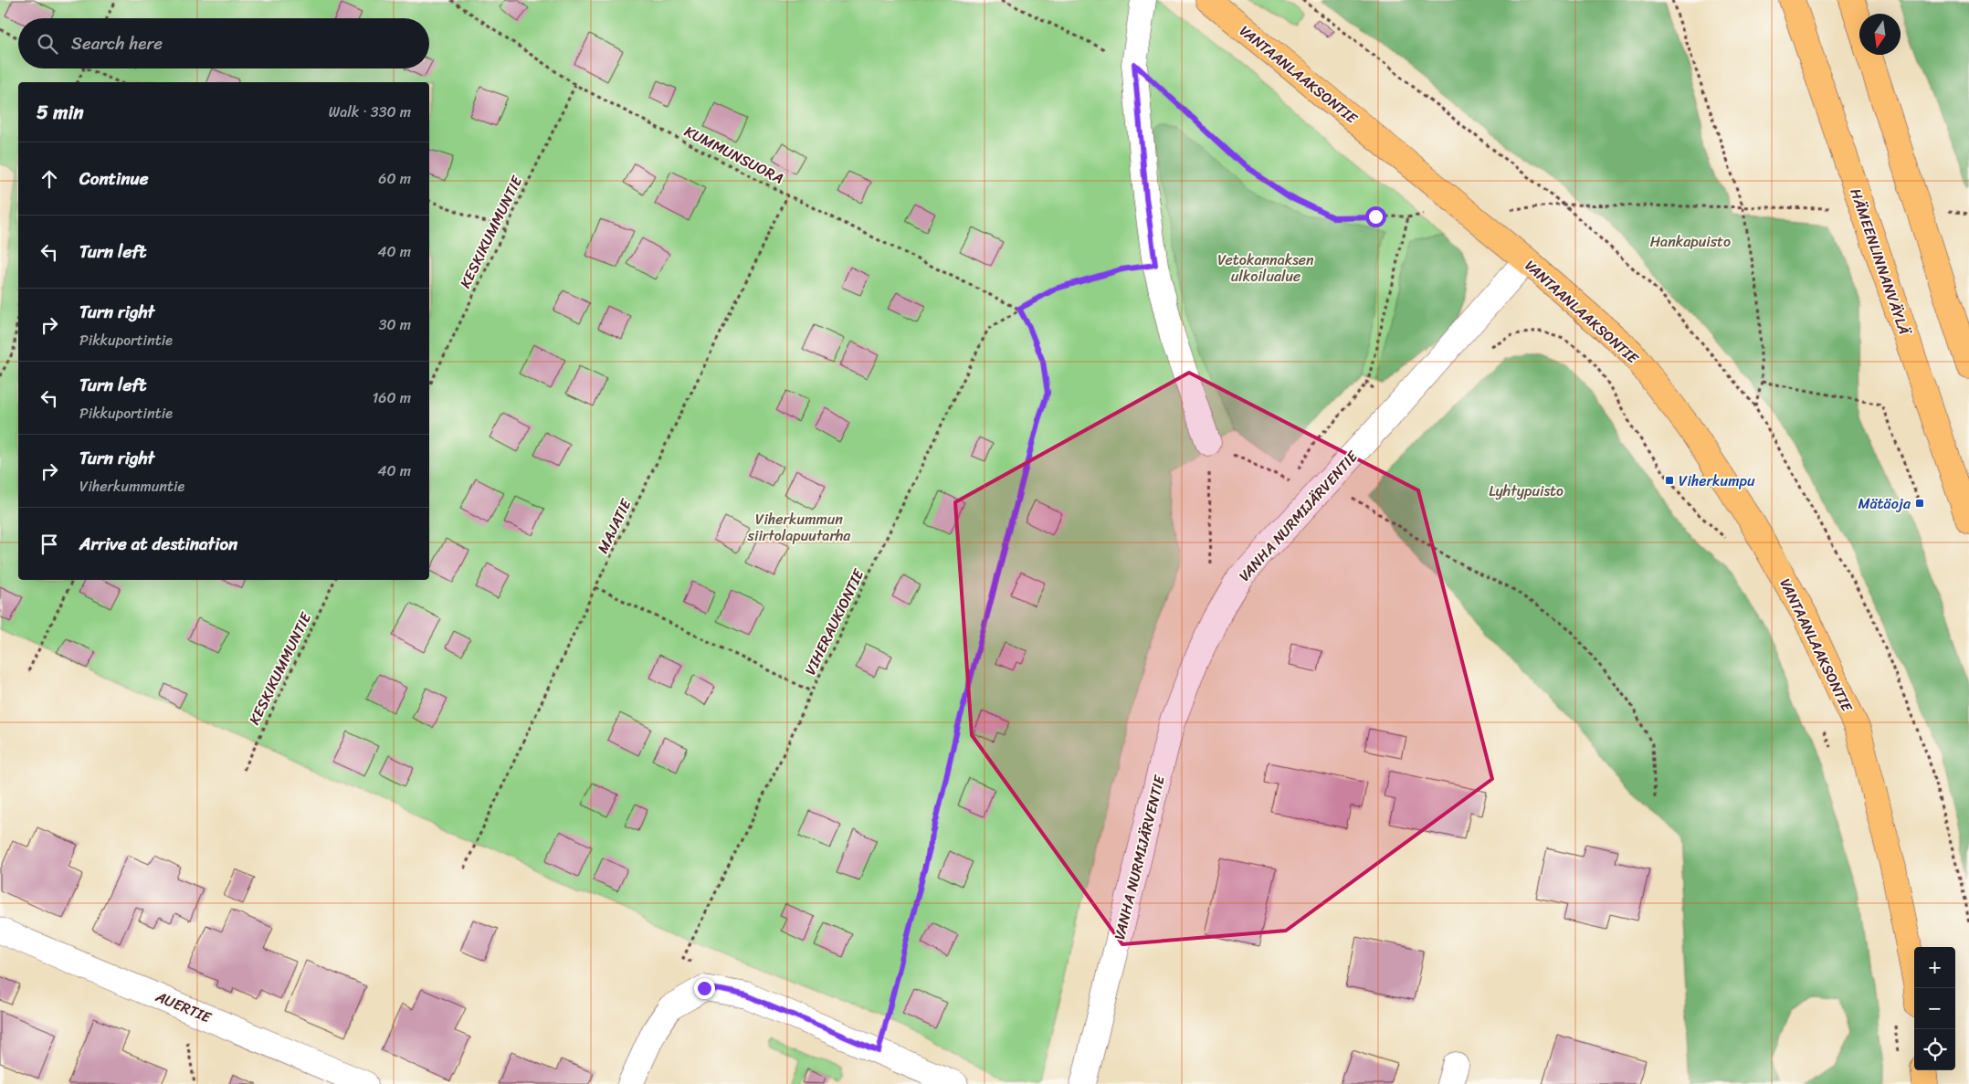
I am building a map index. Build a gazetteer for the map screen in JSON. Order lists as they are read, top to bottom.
{
  "streets": {
    "main road": ["VANTAANLAAKSONTIE", "HÄMEENLINNANVÄYLÄ"],
    "street": ["VANHA NURMIJÄRVENTIE", "AUERTIE"],
    "path": [
      "KUMMUNSUORA",
      "KESKIKUMMUNTIE",
      "MAJATIE",
      "VIHERAUKIONTIE"
    ]
  },
  "crossings": [
    ["VANTAANLAAKSONTIE", "VANHA NURMIJÄRVENTIE"],
    ["KUMMUNSUORA", "KESKIKUMMUNTIE"],
    ["KUMMUNSUORA", "MAJATIE"],
    ["KUMMUNSUORA", "VIHERAUKIONTIE"]
  ],
  "parks": [
    "Hankapuisto",
    "Vetokannaksen ulkoilualue",
    "Lyhtypuisto",
    "Viherkummun siirtolapuutarha"
  ],
  "places": {
    "transit": ["Viherkumpu", "Mätäoja"]
  },
  "north": "bottom",
  "page": {
    "search": "Search here",
    "heading": ["5 min", "Walk · 330 m"],
    "list": [
      ["Continue", "60 m"],
      ["Turn left", "40 m"],
      ["Turn right", "Pikkuportintie", "30 m"],
      ["Turn left", "Pikkuportintie", "160 m"],
      ["Turn right", "Viherkummuntie", "40 m"],
      "Arrive at destination"
    ],
    "map_buttons": ["+", "−"]
  }
}
